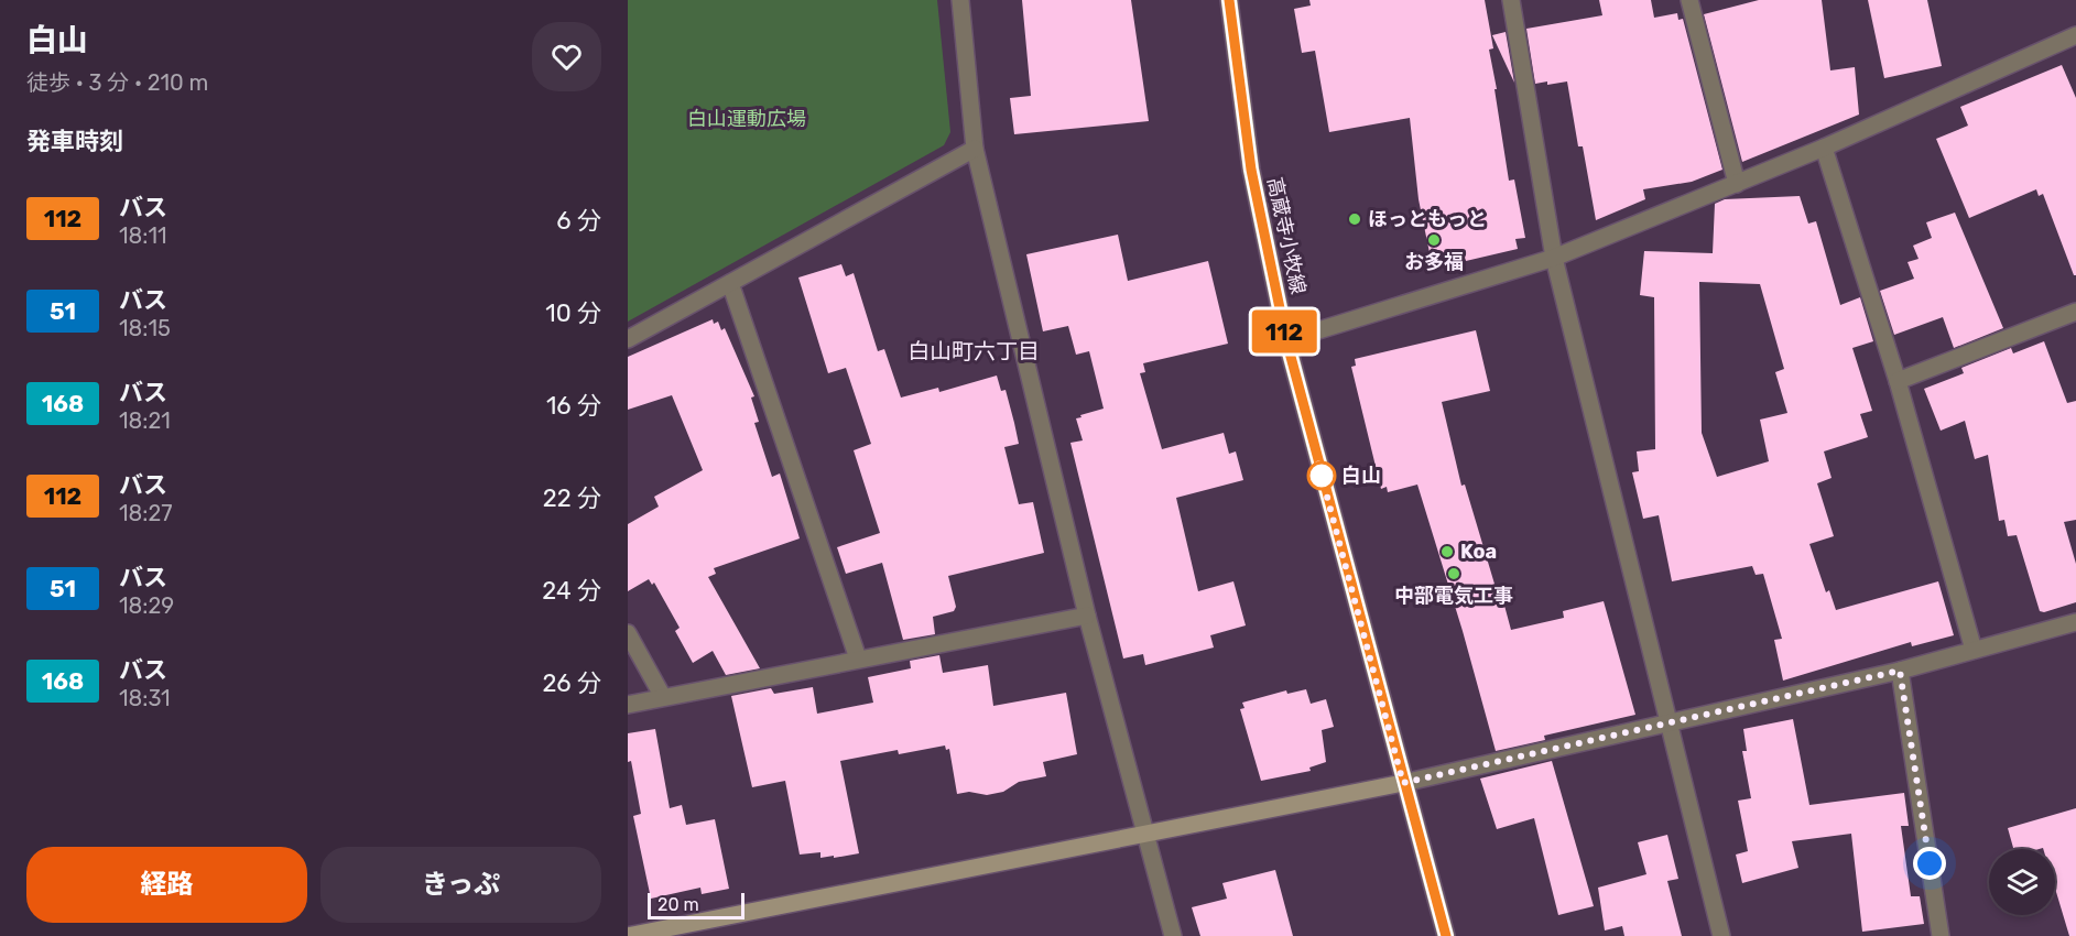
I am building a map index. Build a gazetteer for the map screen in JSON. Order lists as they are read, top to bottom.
{
  "streets": {
    "main road": ["高蔵寺小牧線"]
  },
  "districts": ["白山町六丁目"],
  "parks": ["白山運動広場"],
  "places": [
    "ほっともっと",
    "お多福",
    "白山",
    "Koa",
    "中部電気工事"
  ],
  "lines": ["bus line 112"],
  "scale_bar": "20 m",
  "page": {
    "heading": [
      ["白山", "徒歩 · 3 分 · 210 m"],
      "発車時刻"
    ],
    "on_map": "112",
    "list": [
      {
        "mark": "112",
        "name": "バス",
        "note": "18:11",
        "value": "6 分"
      },
      {
        "mark": "51",
        "name": "バス",
        "note": "18:15",
        "value": "10 分"
      },
      {
        "mark": "168",
        "name": "バス",
        "note": "18:21",
        "value": "16 分"
      },
      {
        "mark": "112",
        "name": "バス",
        "note": "18:27",
        "value": "22 分"
      },
      {
        "mark": "51",
        "name": "バス",
        "note": "18:29",
        "value": "24 分"
      },
      {
        "mark": "168",
        "name": "バス",
        "note": "18:31",
        "value": "26 分"
      }
    ],
    "buttons": ["経路", "きっぷ"],
    "scale": "20 m"
  }
}
